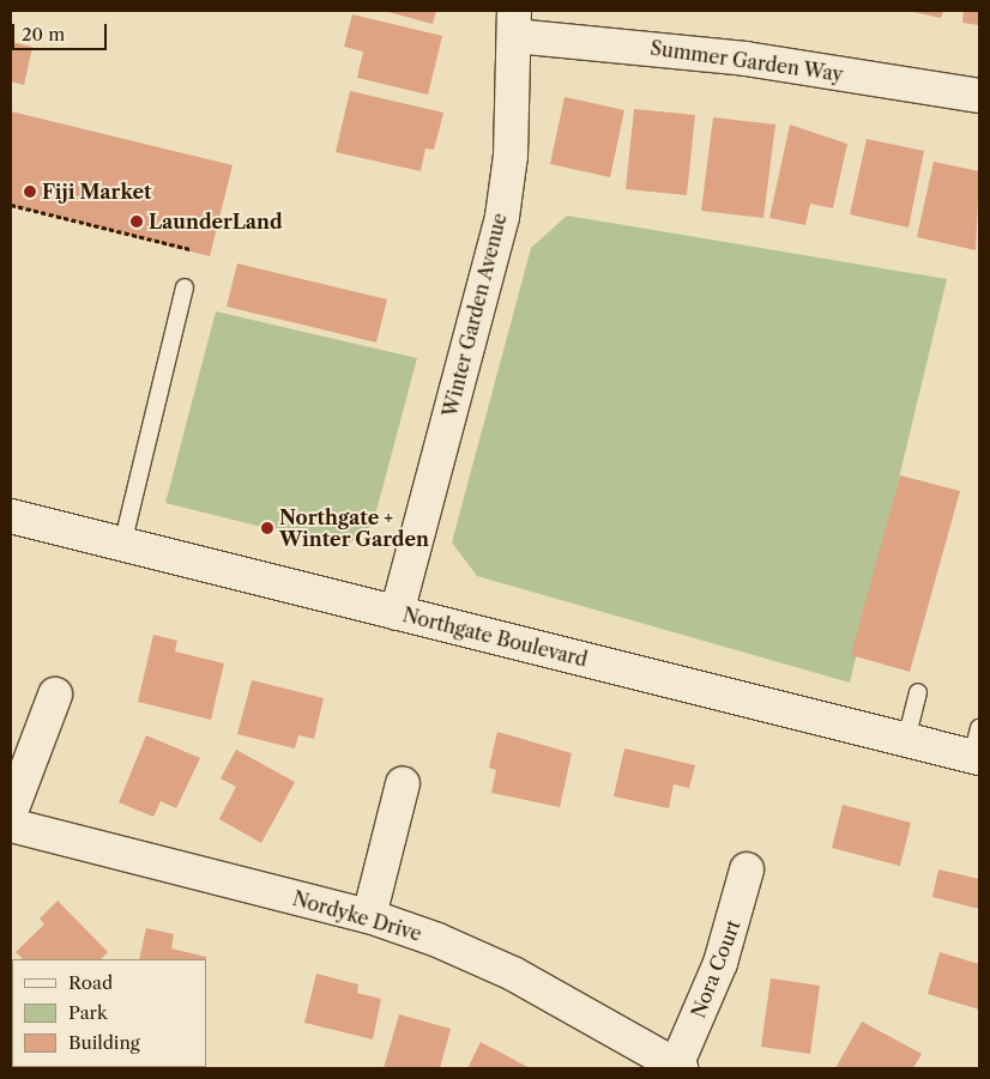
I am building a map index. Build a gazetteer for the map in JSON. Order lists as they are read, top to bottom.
{
  "streets": {
    "street": [
      "Summer Garden Way",
      "Winter Garden Avenue",
      "Northgate Boulevard",
      "Nordyke Drive",
      "Nora Court"
    ]
  },
  "crossings": [
    ["Summer Garden Way", "Winter Garden Avenue"],
    ["Winter Garden Avenue", "Northgate Boulevard"],
    ["Nordyke Drive", "Nora Court"]
  ],
  "places": ["Fiji Market", "LaunderLand", "Northgate + Winter Garden"],
  "legend": ["Road", "Park", "Building"],
  "scale_bar": "20 m"
}
